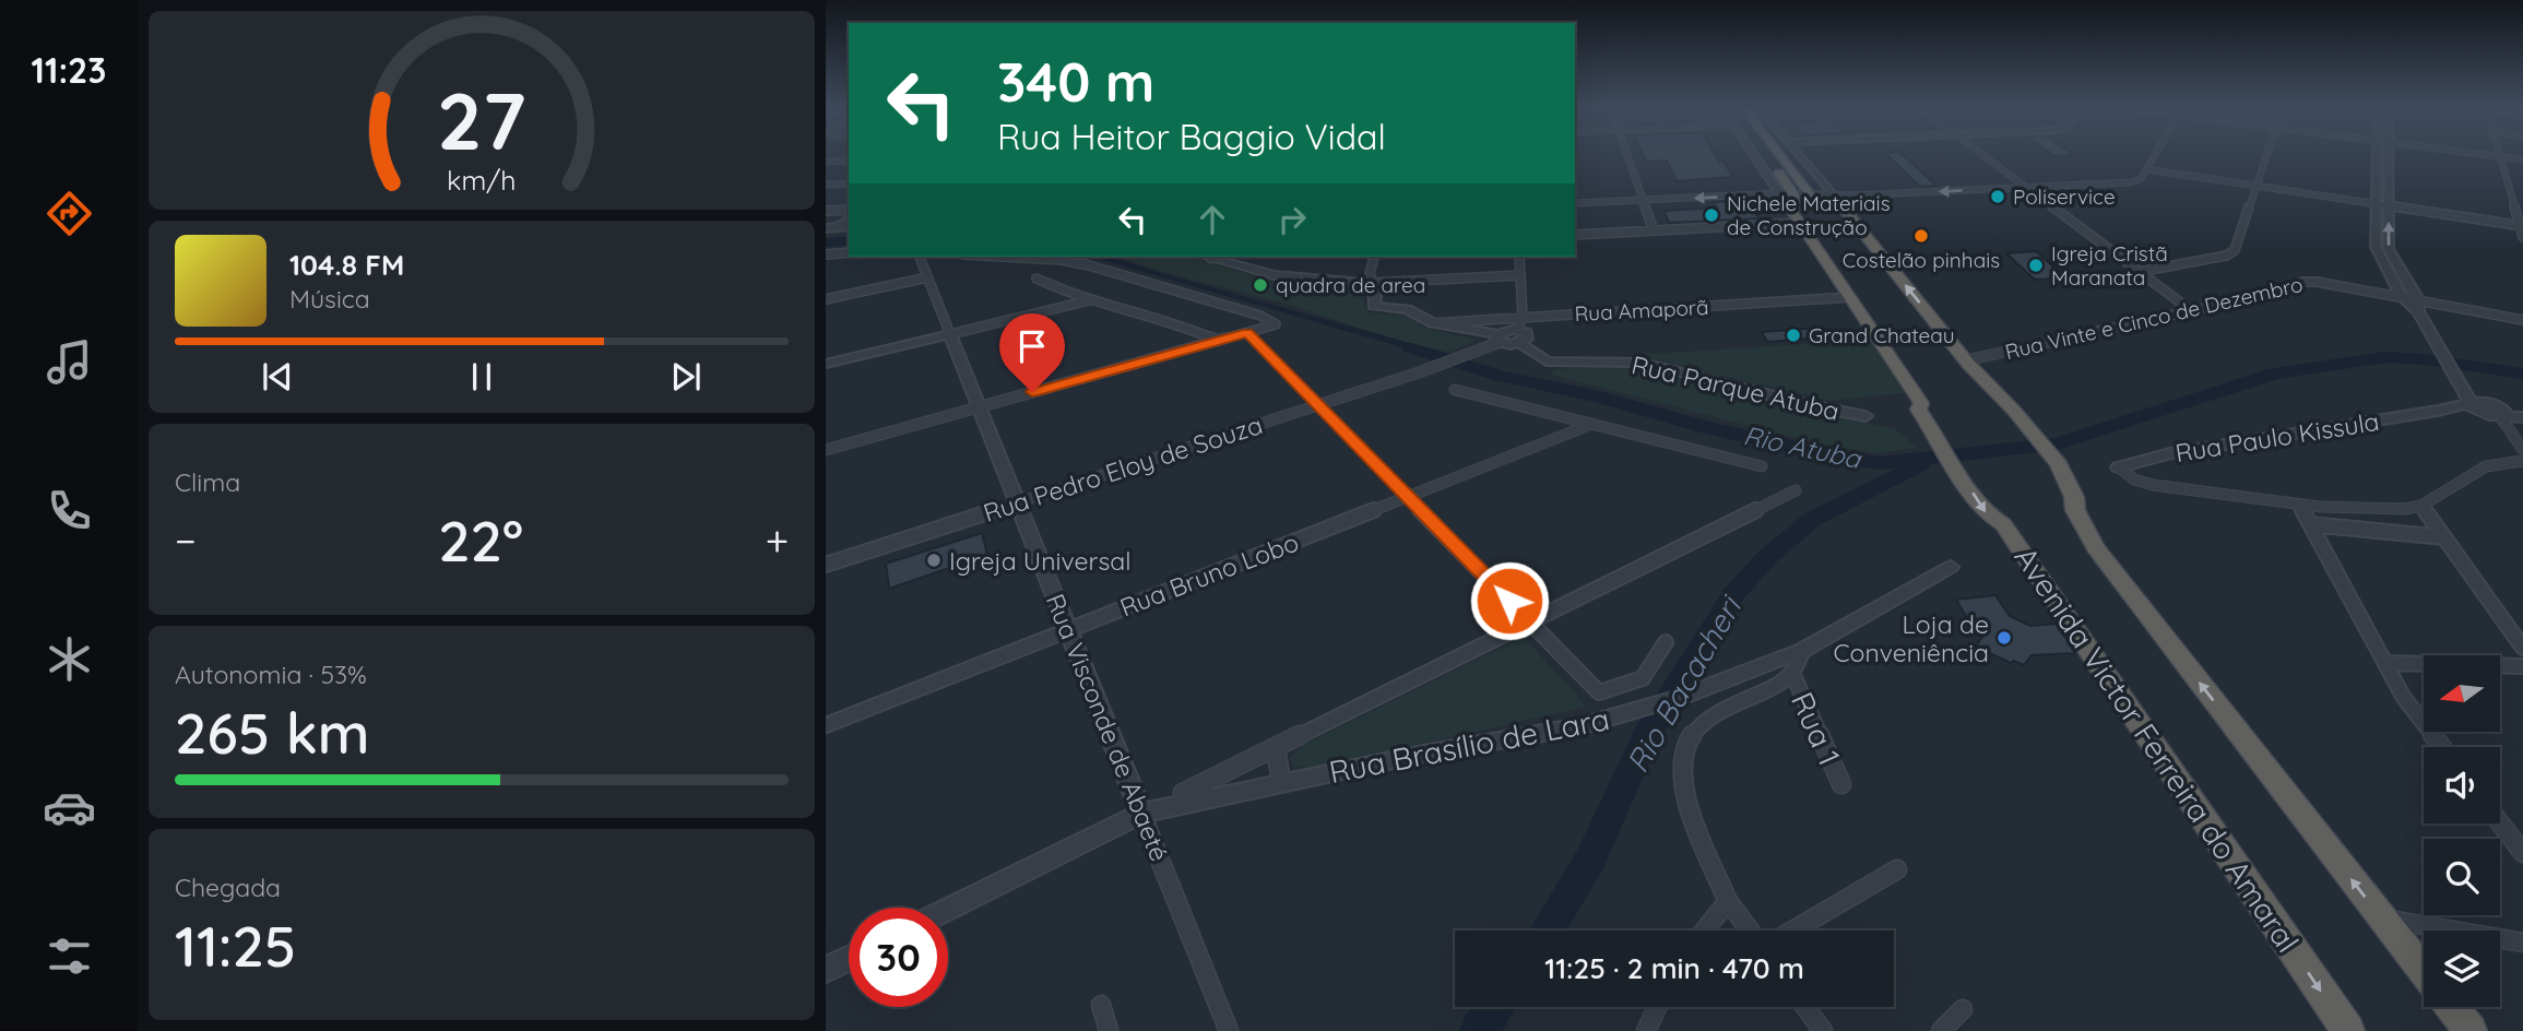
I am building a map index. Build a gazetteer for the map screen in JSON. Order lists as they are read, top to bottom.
{
  "streets": {
    "highway": ["Avenida Victor Ferreira do Amaral"],
    "street": [
      "Rua Amaporã",
      "Rua Vinte e Cinco de Dezembro",
      "Rua Parque Atuba",
      "Rua Paulo Kissula",
      "Rua Pedro Eloy de Souza",
      "Rua Bruno Lobo",
      "Rua Visconde de Abaeté",
      "Rua 1",
      "Rua Brasílio de Lara"
    ]
  },
  "crossings": [
    ["Rua Amaporã", "Avenida Victor Ferreira do Amaral"],
    ["Rua Pedro Eloy de Souza", "Rua Visconde de Abaeté"],
    ["Rua Bruno Lobo", "Rua Visconde de Abaeté"],
    ["Rua Visconde de Abaeté", "Rua Brasílio de Lara"]
  ],
  "water": ["Rio Atuba", "Rio Bacacheri"],
  "places": [
    "Poliservice",
    "Nichele Materiais de Construção",
    "Costelão pinhais",
    "Igreja Cristã Maranata",
    "quadra de area",
    "Grand Chateau",
    "Igreja Universal",
    "Loja de Conveniência"
  ],
  "north": "left",
  "page": {
    "tabs": "11:23",
    "turn": ["340 m", "Rua Heitor Baggio Vidal"],
    "song": ["104.8 FM", "Música"],
    "tile": [
      "Clima",
      ["Autonomia · 53%", "265 km"],
      ["Chegada", "11:25"]
    ],
    "heat": ["−", "22°", "+"],
    "limit": "30",
    "trip": "11:25 · 2 min · 470 m",
    "gauge": ["27", "km/h"]
  }
}
